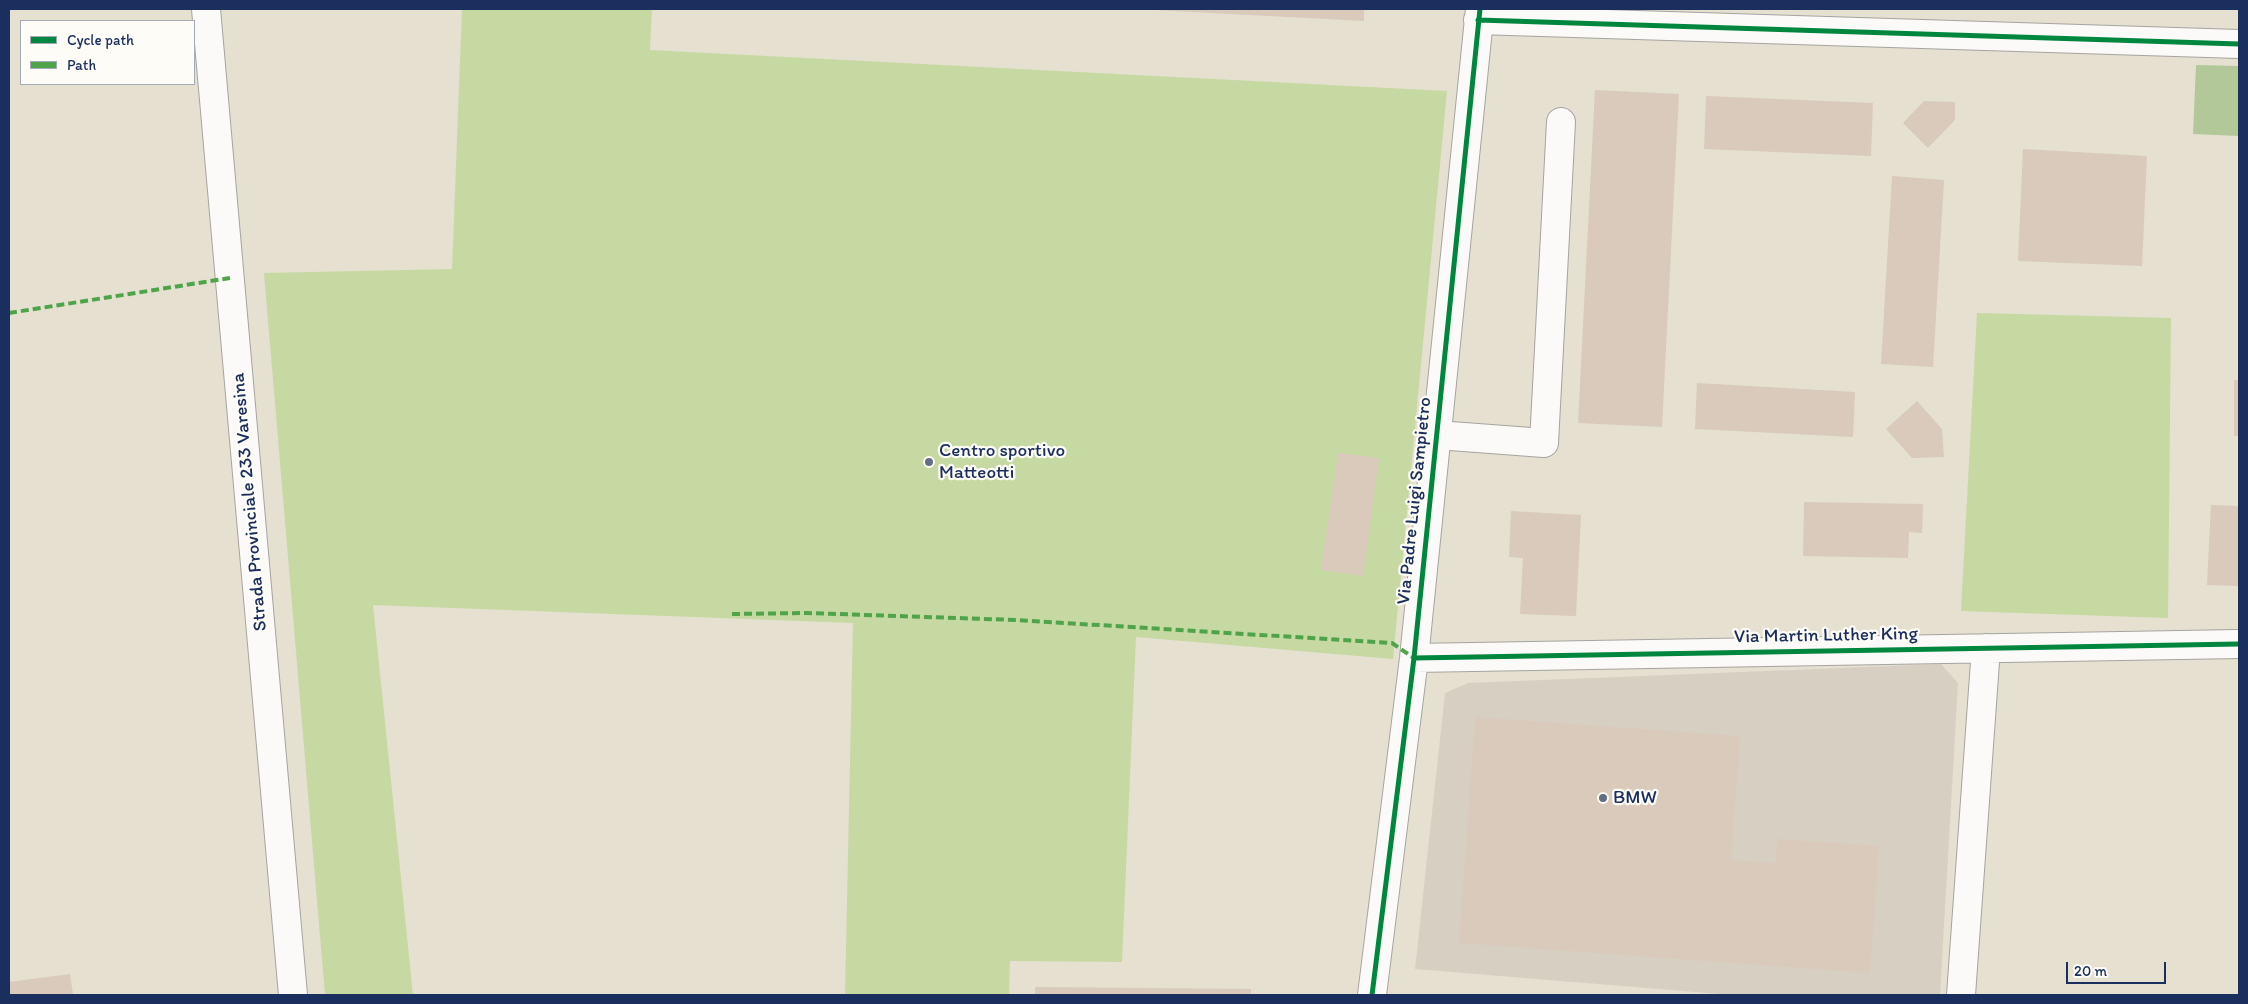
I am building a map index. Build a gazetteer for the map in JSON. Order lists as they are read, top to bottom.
{
  "streets": {
    "street": ["Via Padre Luigi Sampietro", "Strada Provinciale 233 Varesina", "Via Martin Luther King"]
  },
  "crossings": [
    ["Via Padre Luigi Sampietro", "Via Martin Luther King"]
  ],
  "places": ["Centro sportivo Matteotti", "BMW"],
  "legend": ["Cycle path", "Path"],
  "scale_bar": "20 m"
}
